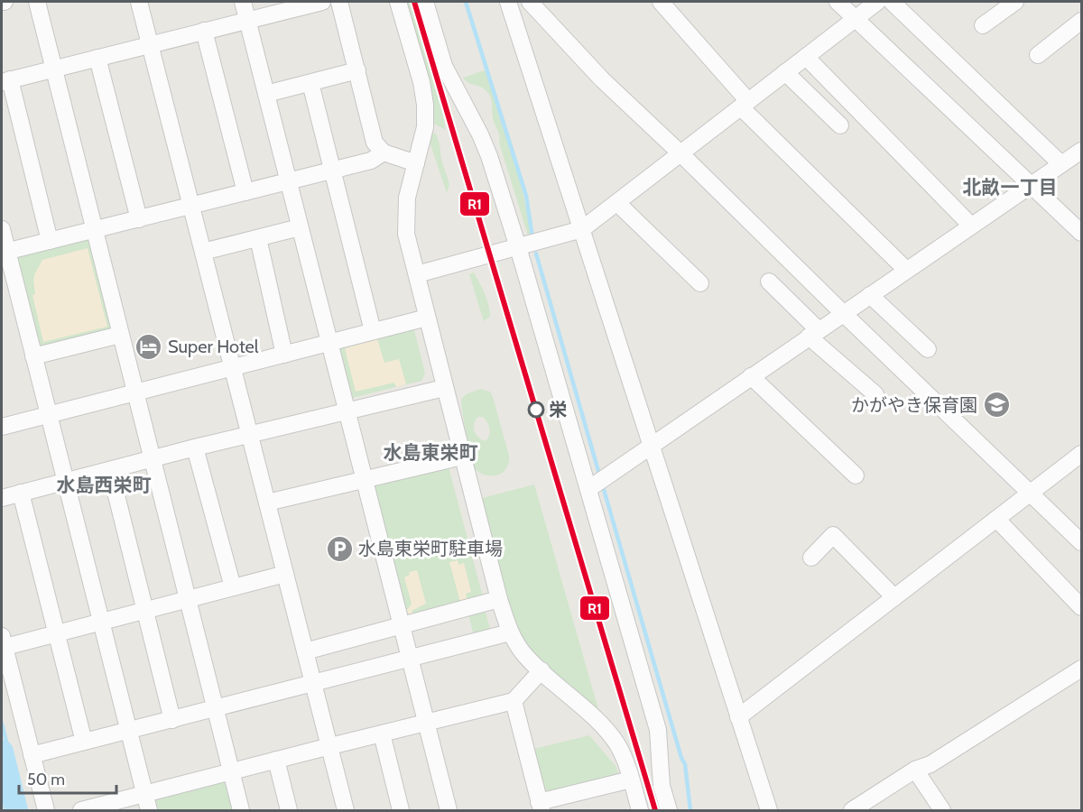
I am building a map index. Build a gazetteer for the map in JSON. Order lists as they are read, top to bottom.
{
  "districts": ["北畝一丁目", "水島東栄町", "水島西栄町"],
  "places": {
    "hotel": ["Super Hotel"],
    "school or university": ["かがやき保育園"],
    "other": ["栄"],
    "parking": ["水島東栄町駐車場"]
  },
  "lines": ["transit line R1"],
  "scale_bar": "50 m"
}
